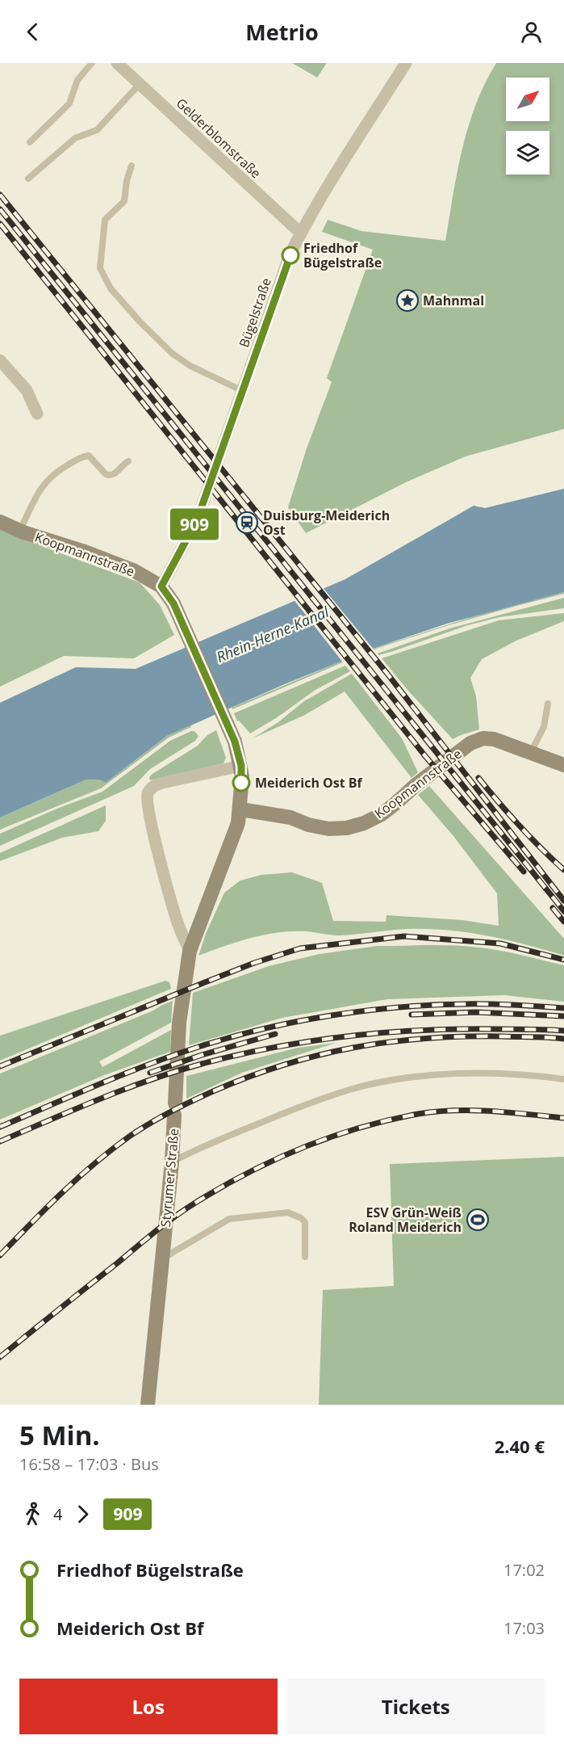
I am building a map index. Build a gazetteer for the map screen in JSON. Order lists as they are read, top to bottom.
{
  "streets": {
    "street": [
      "Gelderblomstraße",
      "Bügelstraße",
      "Koopmannstraße",
      "Styrumer Straße"
    ]
  },
  "crossings": [
    ["Gelderblomstraße", "Bügelstraße"],
    ["Bügelstraße", "Koopmannstraße"],
    ["Koopmannstraße", "Styrumer Straße"]
  ],
  "water": ["Rhein-Herne-Kanal"],
  "places": {
    "other": ["Friedhof Bügelstraße", "Meiderich Ost Bf"],
    "place": ["Mahnmal"],
    "station": ["Duisburg-Meiderich Ost"],
    "sports": ["ESV Grün-Weiß Roland Meiderich"]
  },
  "lines": ["bus line 909"],
  "north": "top right",
  "page": {
    "header": "Metrio",
    "on_map": "909",
    "heading": ["5 Min.", "16:58 – 17:03 · Bus", "2.40 €"],
    "legs": ["4", "909"],
    "list": [
      {
        "name": "Friedhof Bügelstraße",
        "value": "17:02"
      },
      {
        "name": "Meiderich Ost Bf",
        "value": "17:03"
      }
    ],
    "buttons": ["Los", "Tickets"]
  }
}
